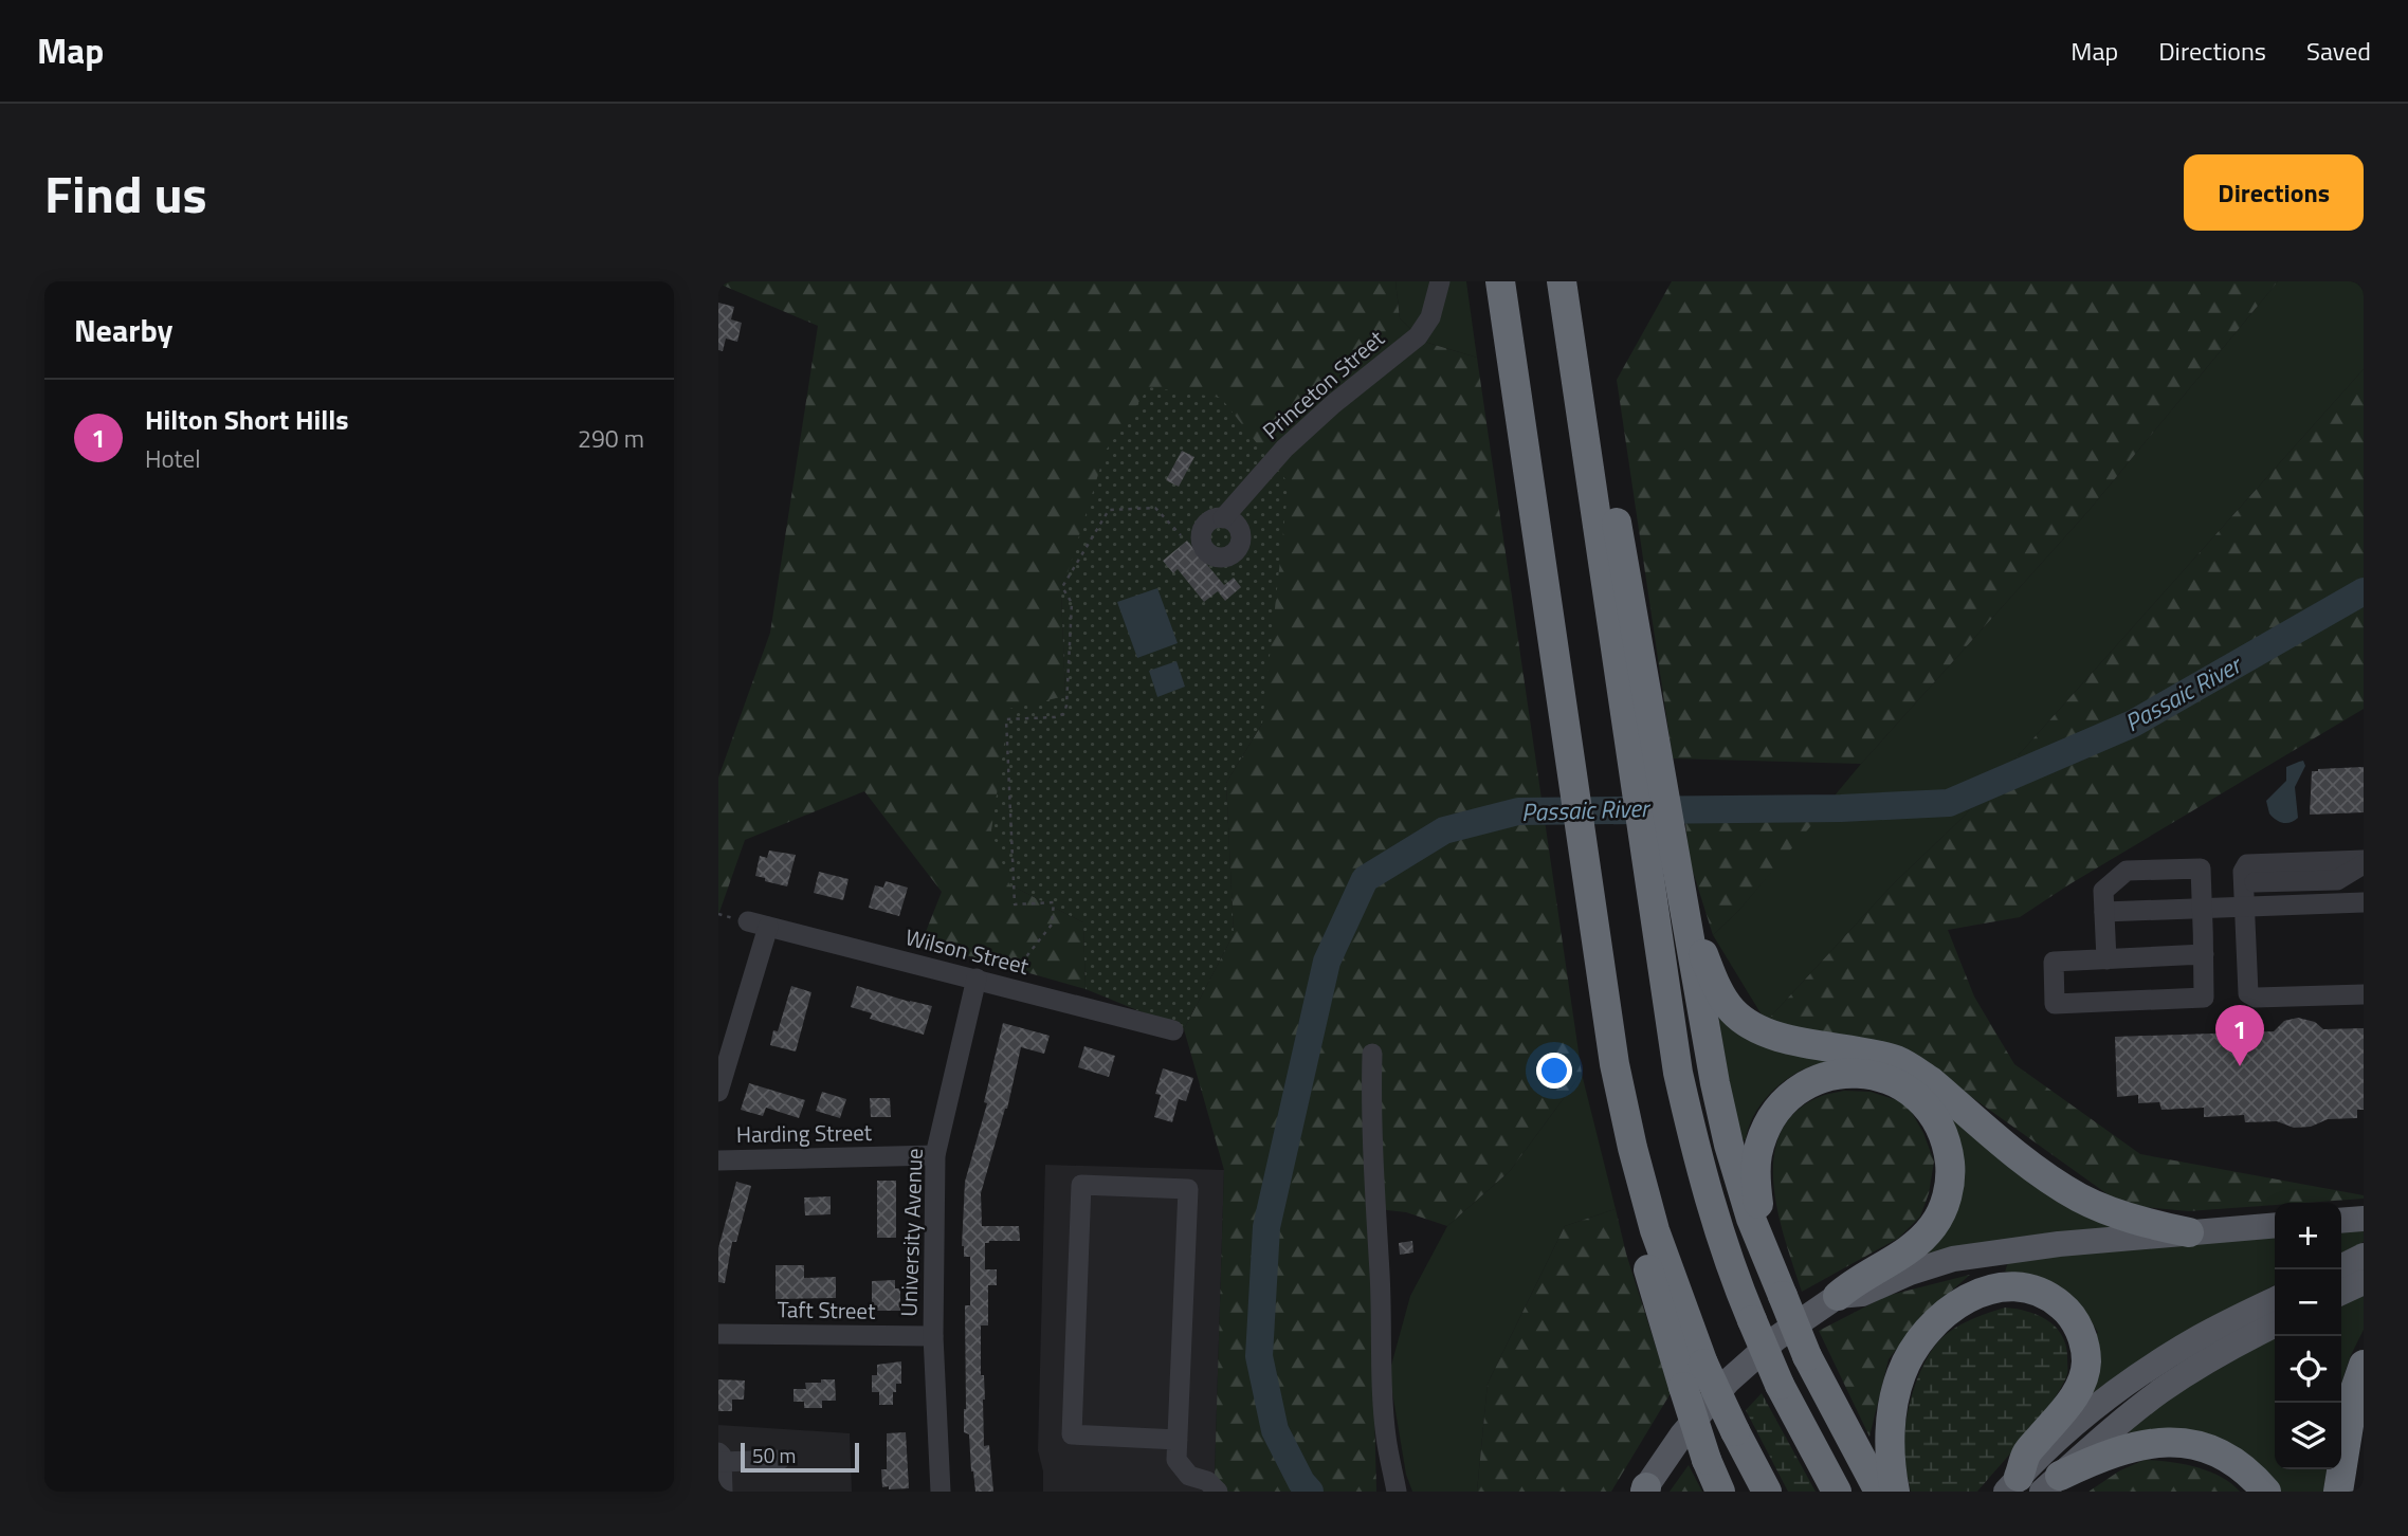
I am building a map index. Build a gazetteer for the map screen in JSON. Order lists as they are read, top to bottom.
{
  "streets": {
    "street": [
      "Princeton Street",
      "Wilson Street",
      "Harding Street",
      "University Avenue",
      "Taft Street"
    ]
  },
  "crossings": [
    ["Wilson Street", "University Avenue"],
    ["Harding Street", "University Avenue"],
    ["University Avenue", "Taft Street"]
  ],
  "water": ["Passaic River"],
  "scale_bar": "50 m",
  "page": {
    "header": "Map",
    "nav": ["Map", "Directions", "Saved"],
    "title": "Find us",
    "buttons": "Directions",
    "heading": "Nearby",
    "list": [
      {
        "mark": "1",
        "name": "Hilton Short Hills",
        "note": "Hotel",
        "value": "290 m"
      }
    ],
    "pins": "1",
    "map_buttons": ["+", "−"],
    "scale": "50 m"
  }
}
